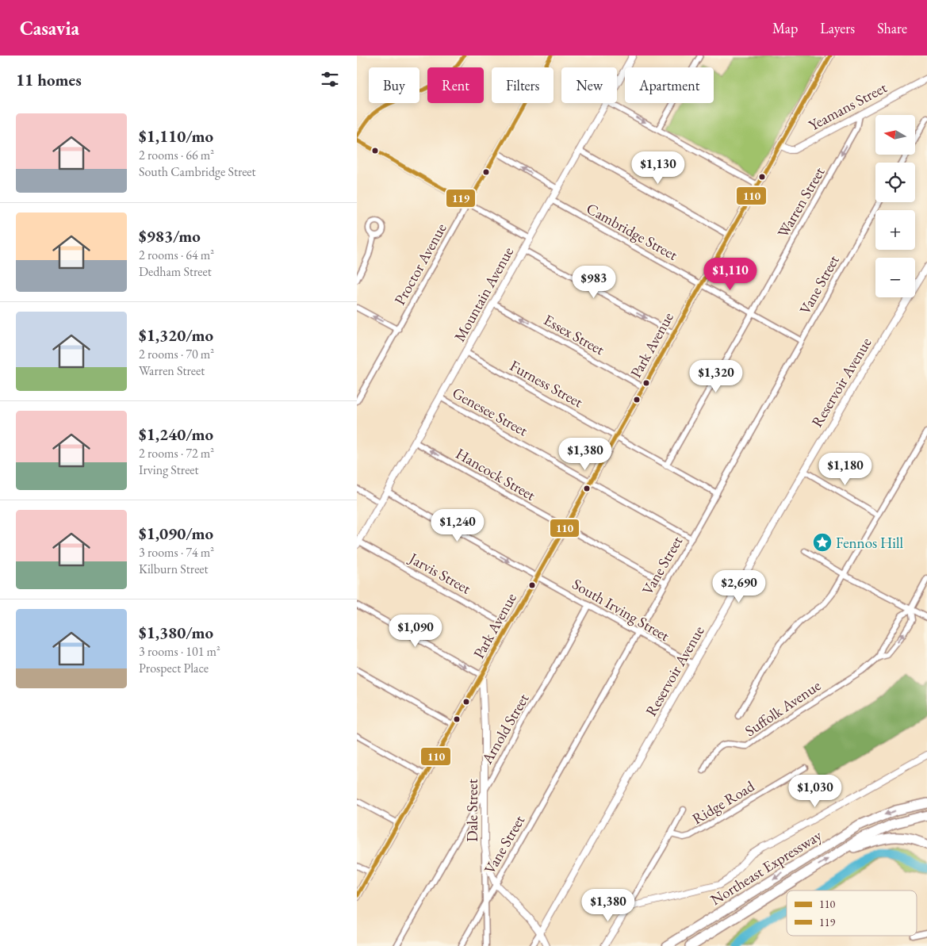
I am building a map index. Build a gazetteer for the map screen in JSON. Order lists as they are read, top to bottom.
{
  "streets": {
    "highway": ["Northeast Expressway"],
    "main road": ["Park Avenue"],
    "street": [
      "Yeamans Street",
      "Warren Street",
      "Cambridge Street",
      "Proctor Avenue",
      "Vane Street",
      "Mountain Avenue",
      "Essex Street",
      "Reservoir Avenue",
      "Furness Street",
      "Genesee Street",
      "Hancock Street",
      "Jarvis Street",
      "South Irving Street",
      "Suffolk Avenue",
      "Arnold Street",
      "Ridge Road",
      "Dale Street"
    ]
  },
  "crossings": [
    ["Yeamans Street", "Warren Street"],
    ["Yeamans Street", "Park Avenue"],
    ["Warren Street", "Cambridge Street"],
    ["Warren Street", "Furness Street"],
    ["Cambridge Street", "Vane Street"],
    ["Cambridge Street", "Mountain Avenue"],
    ["Cambridge Street", "Park Avenue"],
    ["Vane Street", "Furness Street"],
    ["Vane Street", "Genesee Street"],
    ["Vane Street", "Hancock Street"],
    ["Vane Street", "South Irving Street"],
    ["Vane Street", "Dale Street"],
    ["Mountain Avenue", "Essex Street"],
    ["Mountain Avenue", "Furness Street"],
    ["Mountain Avenue", "Genesee Street"],
    ["Mountain Avenue", "Hancock Street"],
    ["Mountain Avenue", "Jarvis Street"],
    ["Mountain Avenue", "South Irving Street"],
    ["Essex Street", "Park Avenue"],
    ["Park Avenue", "Furness Street"],
    ["Park Avenue", "Genesee Street"],
    ["Park Avenue", "Hancock Street"],
    ["Park Avenue", "Jarvis Street"],
    ["Park Avenue", "South Irving Street"],
    ["Park Avenue", "Dale Street"],
    ["Reservoir Avenue", "South Irving Street"],
    ["South Irving Street", "Arnold Street"],
    ["Arnold Street", "Dale Street"]
  ],
  "one_way": [
    "Warren Street",
    "Essex Street",
    "Hancock Street",
    "South Irving Street"
  ],
  "places": {
    "place": ["Fennos Hill"]
  },
  "lines": ["transit line 110", "transit line 119"],
  "legend": ["110", "119"],
  "north": "left",
  "page": {
    "header": "Casavia",
    "nav": ["Map", "Layers", "Share"],
    "heading": "11 homes",
    "chip": [
      "Buy",
      "Rent",
      "Filters",
      "New",
      "Apartment"
    ],
    "list": [
      {
        "name": "$1,110/mo",
        "note": "2 rooms · 66 m² · South Cambridge Street"
      },
      {
        "name": "$983/mo",
        "note": "2 rooms · 64 m² · Dedham Street"
      },
      {
        "name": "$1,320/mo",
        "note": "2 rooms · 70 m² · Warren Street"
      },
      {
        "name": "$1,240/mo",
        "note": "2 rooms · 72 m² · Irving Street"
      },
      {
        "name": "$1,090/mo",
        "note": "3 rooms · 74 m² · Kilburn Street"
      },
      {
        "name": "$1,380/mo",
        "note": "3 rooms · 101 m² · Prospect Place"
      }
    ],
    "map_buttons": ["+", "−"],
    "price": [
      "$1,130",
      "$1,110",
      "$983",
      "$1,320",
      "$1,380",
      "$1,180",
      "$1,240",
      "$2,690",
      "$1,090",
      "$1,030",
      "$1,380"
    ]
  }
}
